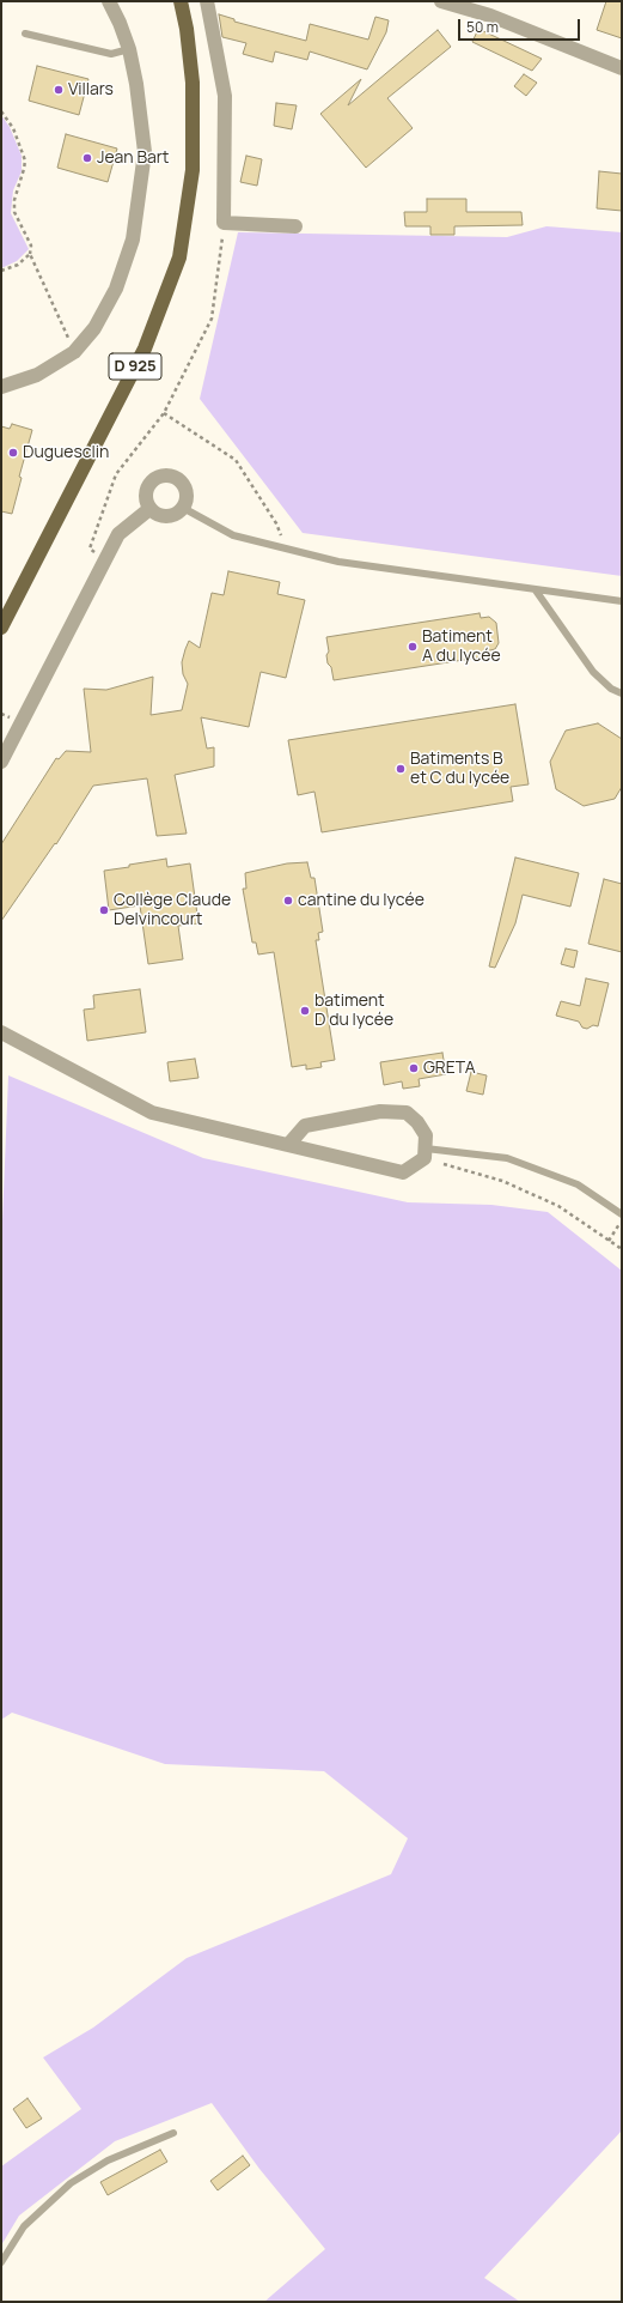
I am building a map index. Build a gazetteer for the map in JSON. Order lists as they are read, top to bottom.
{
  "streets": {
    "main road": ["D 925"]
  },
  "places": [
    "Villars",
    "Jean Bart",
    "Duguesclin",
    "Batiment A du lycée",
    "Batiments B et C du lycée",
    "cantine du lycée",
    "Collège Claude Delvincourt",
    "batiment D du lycée",
    "GRETA"
  ],
  "scale_bar": "50 m"
}
